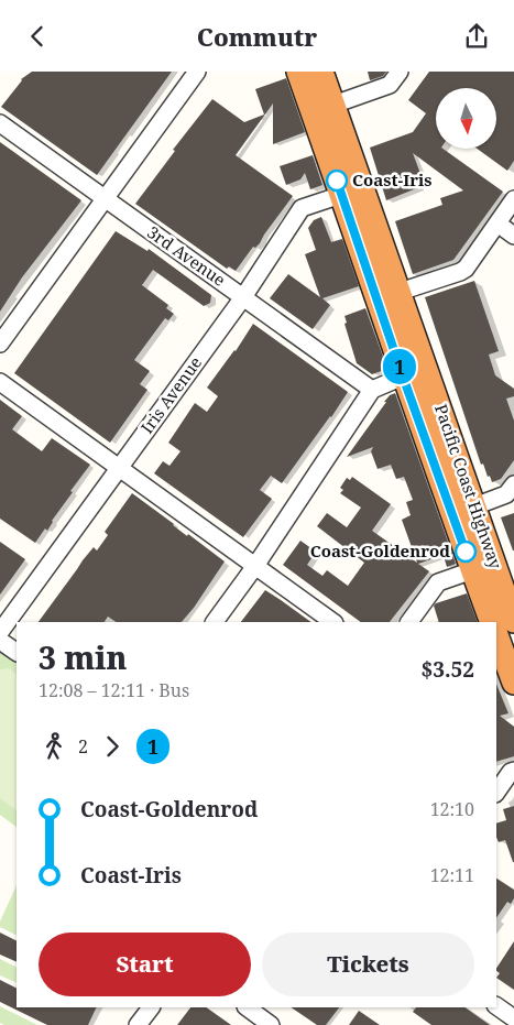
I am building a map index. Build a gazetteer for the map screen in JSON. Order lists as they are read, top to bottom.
{
  "streets": {
    "highway": ["Pacific Coast Highway"],
    "street": ["3rd Avenue", "Iris Avenue"]
  },
  "crossings": [
    ["3rd Avenue", "Iris Avenue"],
    ["Iris Avenue", "Pacific Coast Highway"]
  ],
  "places": ["Coast-Iris", "Coast-Goldenrod"],
  "lines": ["bus line 1"],
  "north": "bottom",
  "page": {
    "header": "Commutr",
    "on_map": "1",
    "heading": ["3 min", "12:08 – 12:11 · Bus", "$3.52"],
    "legs": ["2", "1"],
    "list": [
      {
        "name": "Coast-Goldenrod",
        "value": "12:10"
      },
      {
        "name": "Coast-Iris",
        "value": "12:11"
      }
    ],
    "buttons": ["Start", "Tickets"]
  }
}
